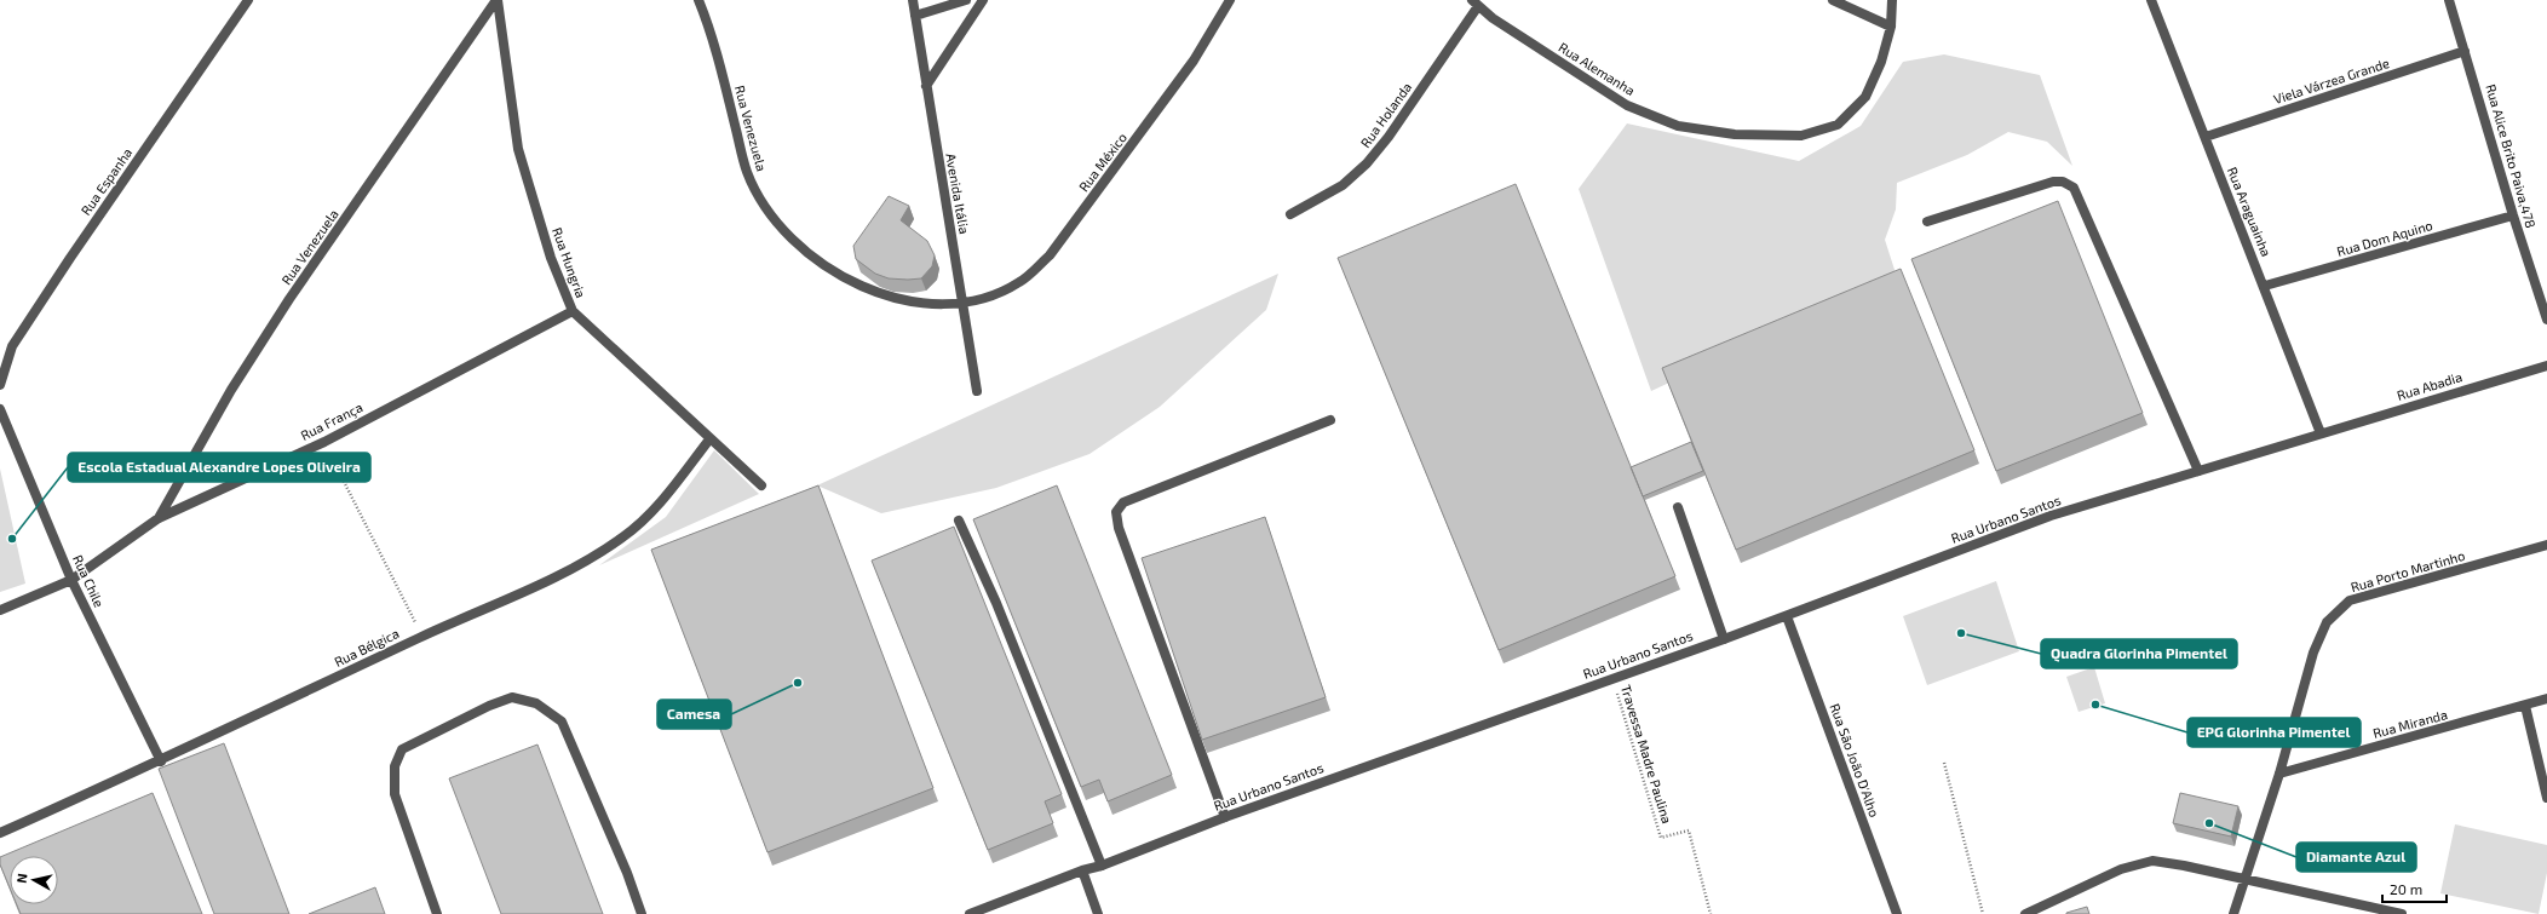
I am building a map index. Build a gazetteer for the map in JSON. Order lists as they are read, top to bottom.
{
  "streets": {
    "street": [
      "Rua Alemanha",
      "Viela Várzea Grande",
      "Rua Holanda",
      "Rua Venezuela",
      "Rua Alice Brito Paiva,478",
      "Rua México",
      "Rua Espanha",
      "Avenida Itália",
      "Rua Araguainha",
      "Rua Dom Aquino",
      "Rua Hungria",
      "Rua Abadia",
      "Rua França",
      "Rua Urbano Santos",
      "Rua Porto Martinho",
      "Rua Chile",
      "Rua Bélgica",
      "Rua Miranda",
      "Rua São João D'Alho"
    ],
    "path": ["Travessa Madre Paulina"]
  },
  "crossings": [
    ["Rua Alemanha", "Rua Holanda"],
    ["Viela Várzea Grande", "Rua Alice Brito Paiva,478"],
    ["Viela Várzea Grande", "Rua Araguainha"],
    ["Rua Venezuela", "Rua México"],
    ["Rua Venezuela", "Avenida Itália"],
    ["Rua Venezuela", "Rua Hungria"],
    ["Rua Venezuela", "Rua França"],
    ["Rua Alice Brito Paiva,478", "Rua Dom Aquino"],
    ["Rua México", "Avenida Itália"],
    ["Rua Araguainha", "Rua Dom Aquino"],
    ["Rua Araguainha", "Rua Abadia"],
    ["Rua Araguainha", "Rua Urbano Santos"],
    ["Rua Hungria", "Rua França"],
    ["Rua Hungria", "Rua Bélgica"],
    ["Rua Abadia", "Rua Urbano Santos"],
    ["Rua França", "Rua Chile"],
    ["Rua Urbano Santos", "Travessa Madre Paulina"],
    ["Rua Urbano Santos", "Rua São João D'Alho"],
    ["Rua Porto Martinho", "Rua Miranda"],
    ["Rua Chile", "Rua Bélgica"]
  ],
  "places": [
    "Escola Estadual Alexandre Lopes Oliveira",
    "Quadra Glorinha Pimentel",
    "Camesa",
    "EPG Glorinha Pimentel",
    "Diamante Azul"
  ],
  "scale_bar": "20 m",
  "north": "left"
}
